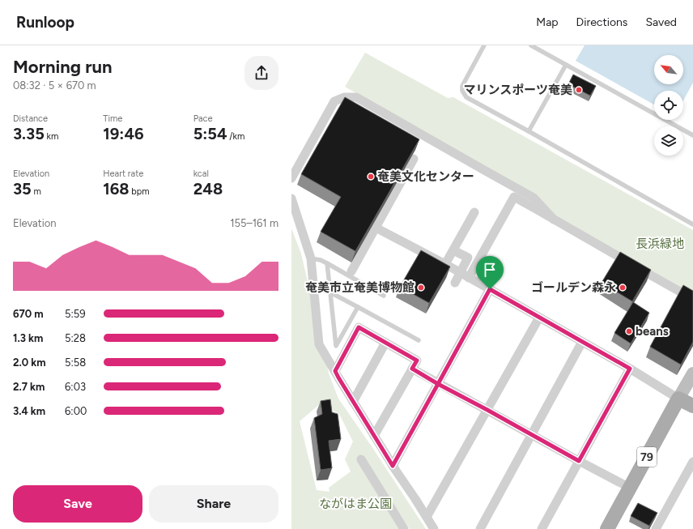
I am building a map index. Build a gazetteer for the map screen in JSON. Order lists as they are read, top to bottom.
{
  "streets": {
    "main road": ["79"]
  },
  "parks": ["長浜緑地", "ながはま公園"],
  "places": [
    "マリンスポーツ奄美",
    "奄美文化センター",
    "奄美市立奄美博物館",
    "ゴールデン森永",
    "beans"
  ],
  "north": "top left",
  "page": {
    "header": "Runloop",
    "nav": ["Map", "Directions", "Saved"],
    "heading": ["Morning run", "08:32 · 5 × 670 m"],
    "stats": [
      ["Distance", "3.35 km"],
      ["Time", "19:46"],
      ["Pace", "5:54 /km"],
      ["Elevation", "35 m"],
      ["Heart rate", "168 bpm"],
      ["kcal", "248"]
    ],
    "chart": ["Elevation", "155–161 m"],
    "list": [
      {
        "name": "670 m",
        "note": "5:59"
      },
      {
        "name": "1.3 km",
        "note": "5:28"
      },
      {
        "name": "2.0 km",
        "note": "5:58"
      },
      {
        "name": "2.7 km",
        "note": "6:03"
      },
      {
        "name": "3.4 km",
        "note": "6:00"
      }
    ],
    "buttons": ["Save", "Share"]
  }
}
